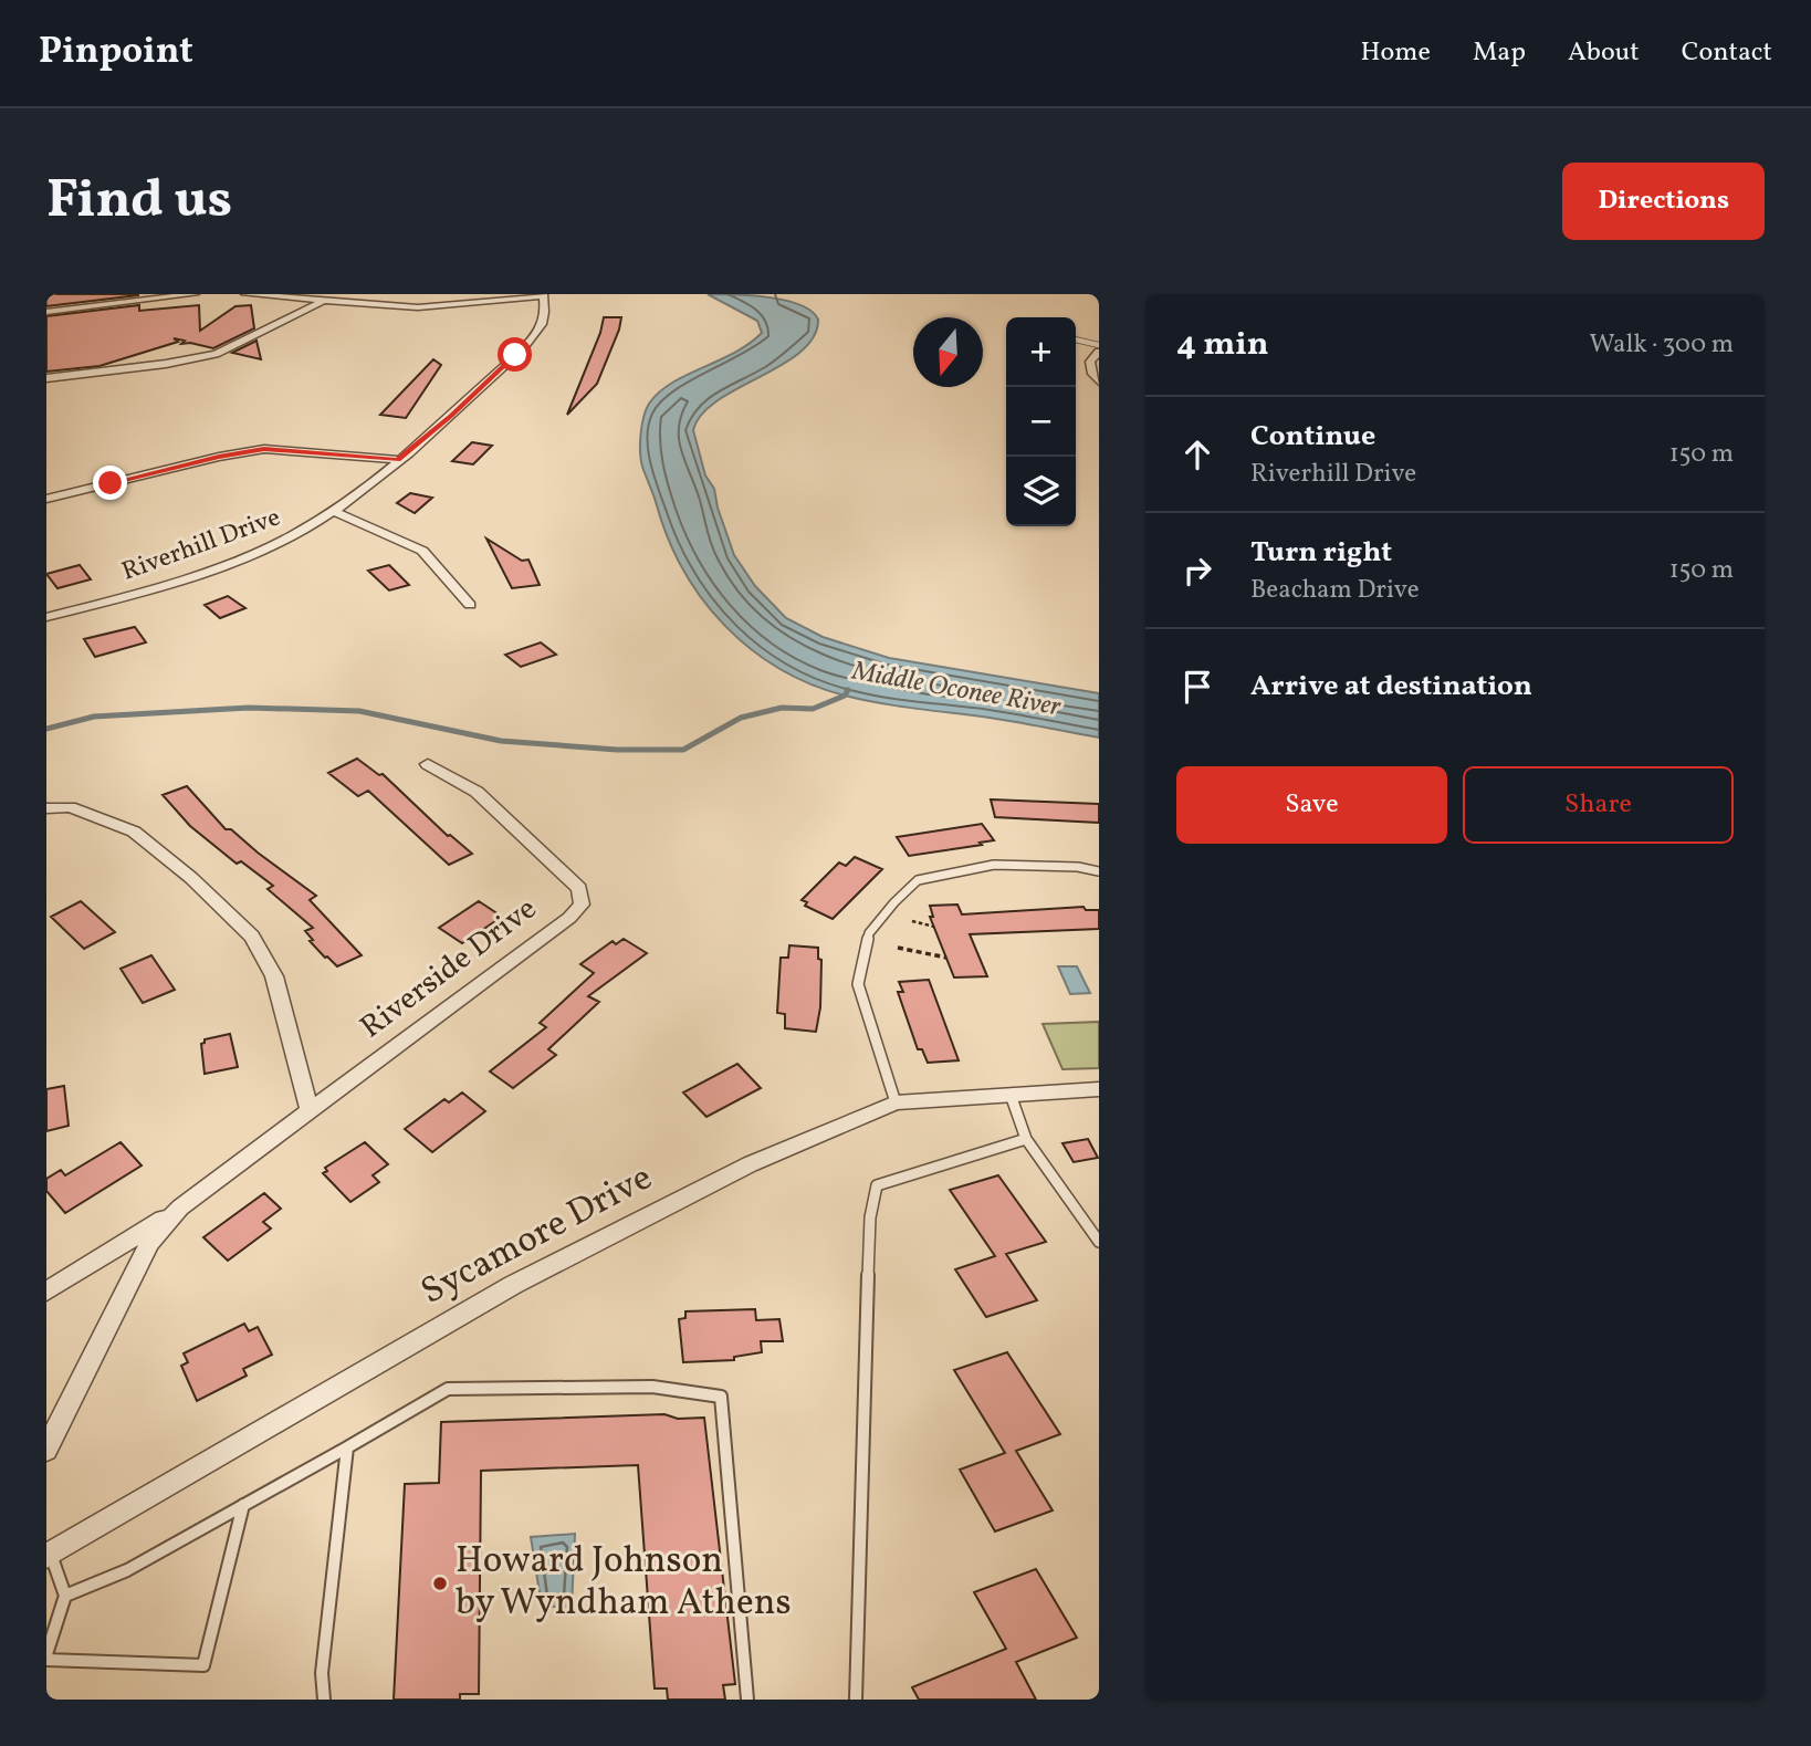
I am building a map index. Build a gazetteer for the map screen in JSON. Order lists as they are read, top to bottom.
{
  "streets": {
    "street": ["Riverhill Drive", "Riverside Drive", "Sycamore Drive"]
  },
  "water": ["Middle Oconee River"],
  "places": ["Howard Johnson by Wyndham Athens"],
  "north": "bottom",
  "page": {
    "header": "Pinpoint",
    "nav": [
      "Home",
      "Map",
      "About",
      "Contact"
    ],
    "buttons": [
      "Directions",
      ["Save", "Share"]
    ],
    "title": "Find us",
    "heading": ["4 min", "Walk · 300 m"],
    "map_buttons": ["+", "−"],
    "list": [
      ["Continue", "Riverhill Drive", "150 m"],
      ["Turn right", "Beacham Drive", "150 m"],
      "Arrive at destination"
    ]
  }
}
